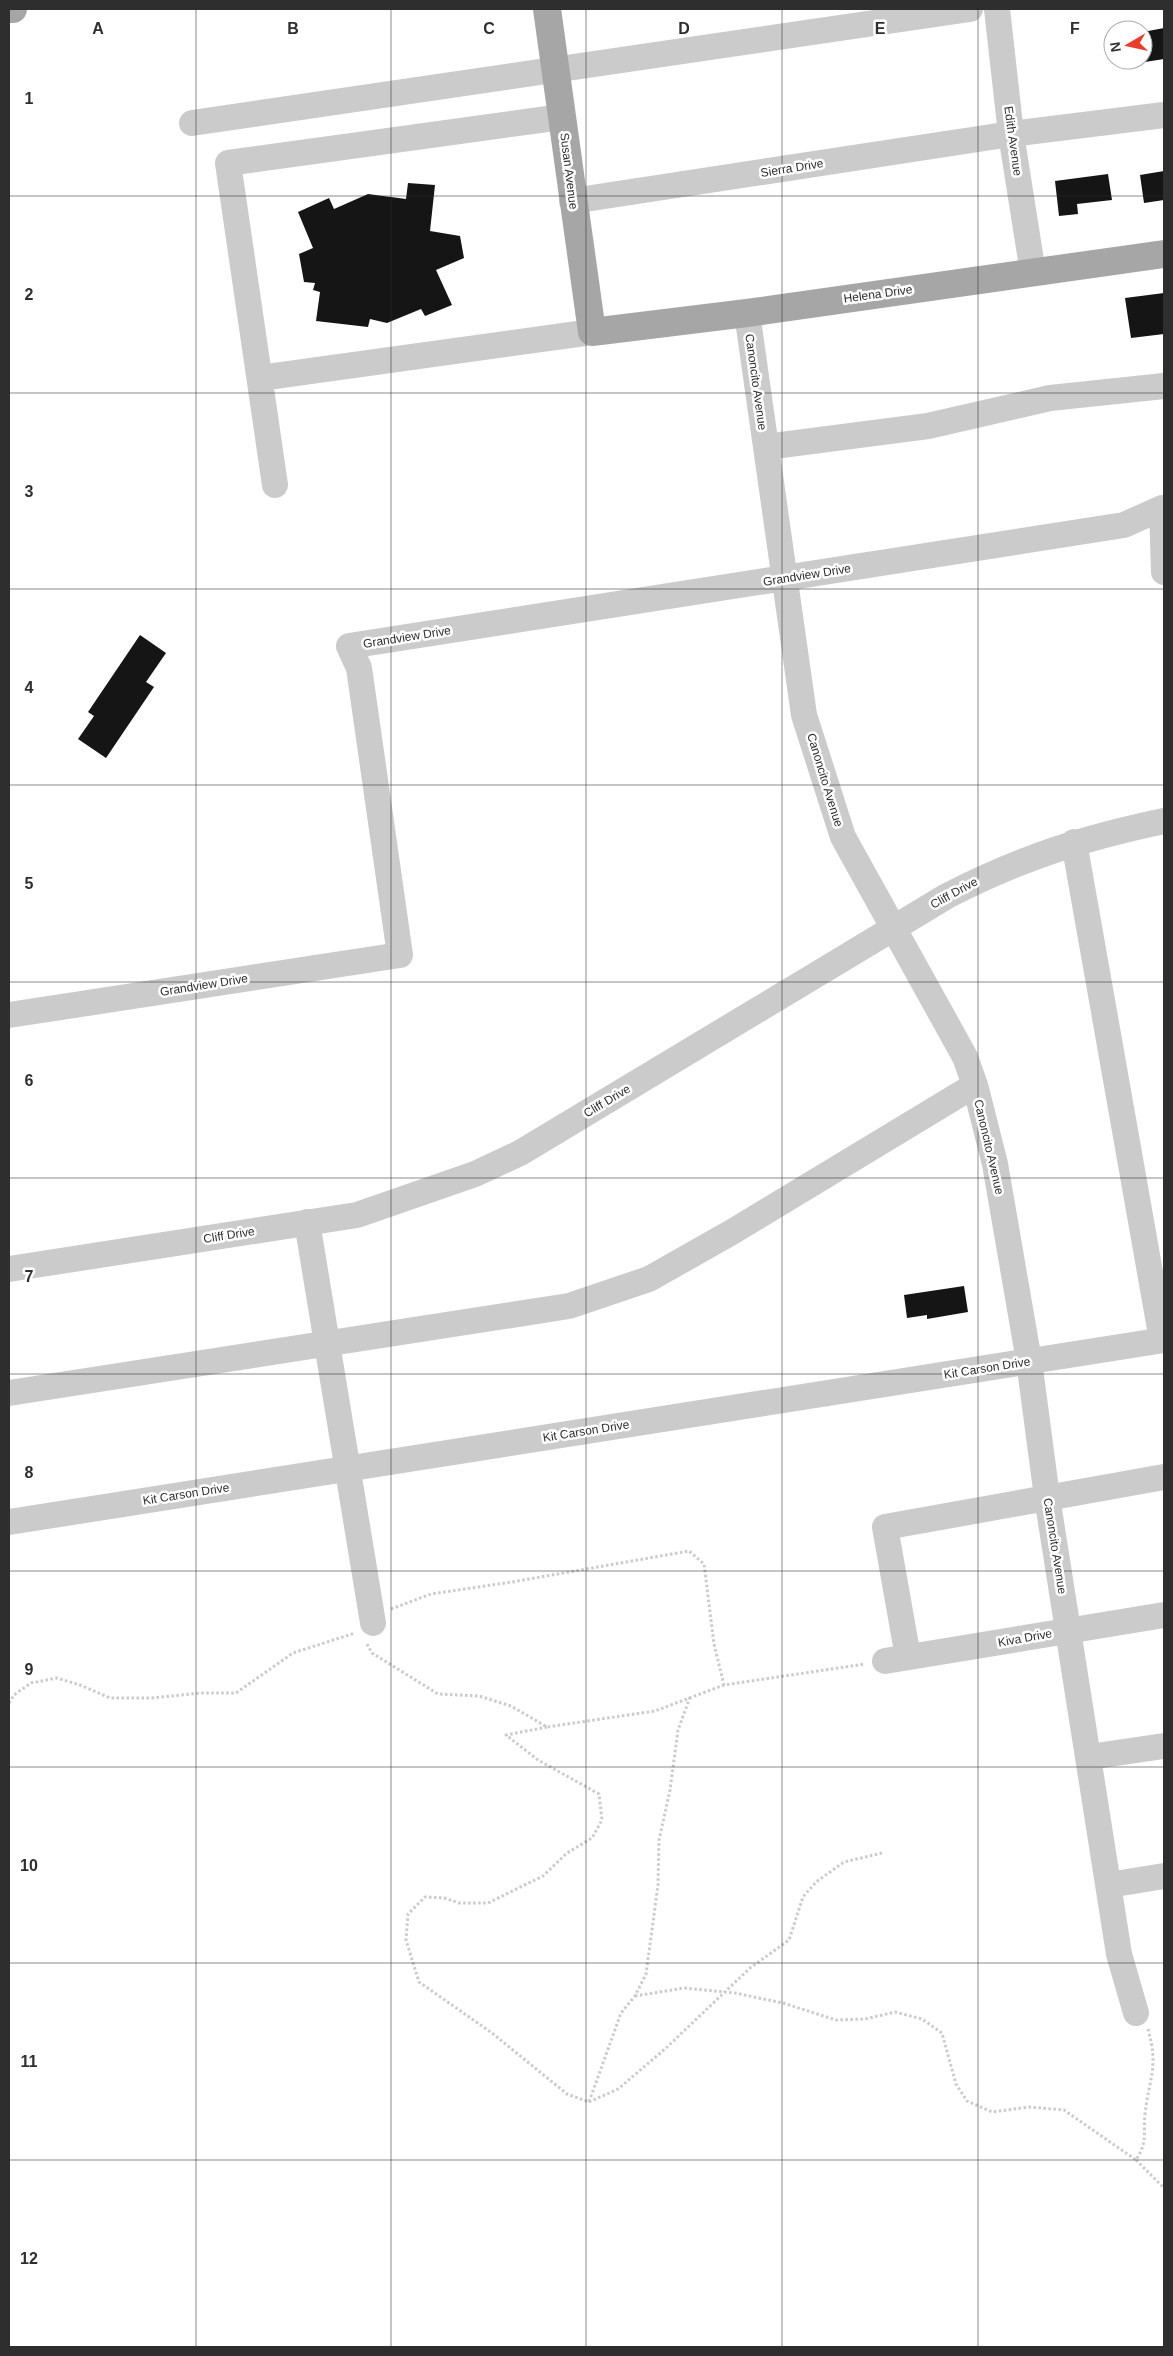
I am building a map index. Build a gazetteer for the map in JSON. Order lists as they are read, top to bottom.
{
  "streets": {
    "main road": ["Susan Avenue", "Helena Drive"],
    "street": [
      "Edith Avenue",
      "Sierra Drive",
      "Canoncito Avenue",
      "Grandview Drive",
      "Cliff Drive",
      "Kit Carson Drive",
      "Kiva Drive"
    ]
  },
  "crossings": [
    ["Edith Avenue", "Sierra Drive"],
    ["Edith Avenue", "Helena Drive"],
    ["Sierra Drive", "Susan Avenue"],
    ["Susan Avenue", "Helena Drive"],
    ["Helena Drive", "Canoncito Avenue"],
    ["Canoncito Avenue", "Grandview Drive"],
    ["Canoncito Avenue", "Cliff Drive"],
    ["Canoncito Avenue", "Kit Carson Drive"],
    ["Canoncito Avenue", "Kiva Drive"]
  ],
  "north": "left",
  "grid": {
    "columns": [
      "A",
      "B",
      "C",
      "D",
      "E",
      "F"
    ],
    "rows": [
      "1",
      "2",
      "3",
      "4",
      "5",
      "6",
      "7",
      "8",
      "9",
      "10",
      "11",
      "12"
    ]
  }
}
